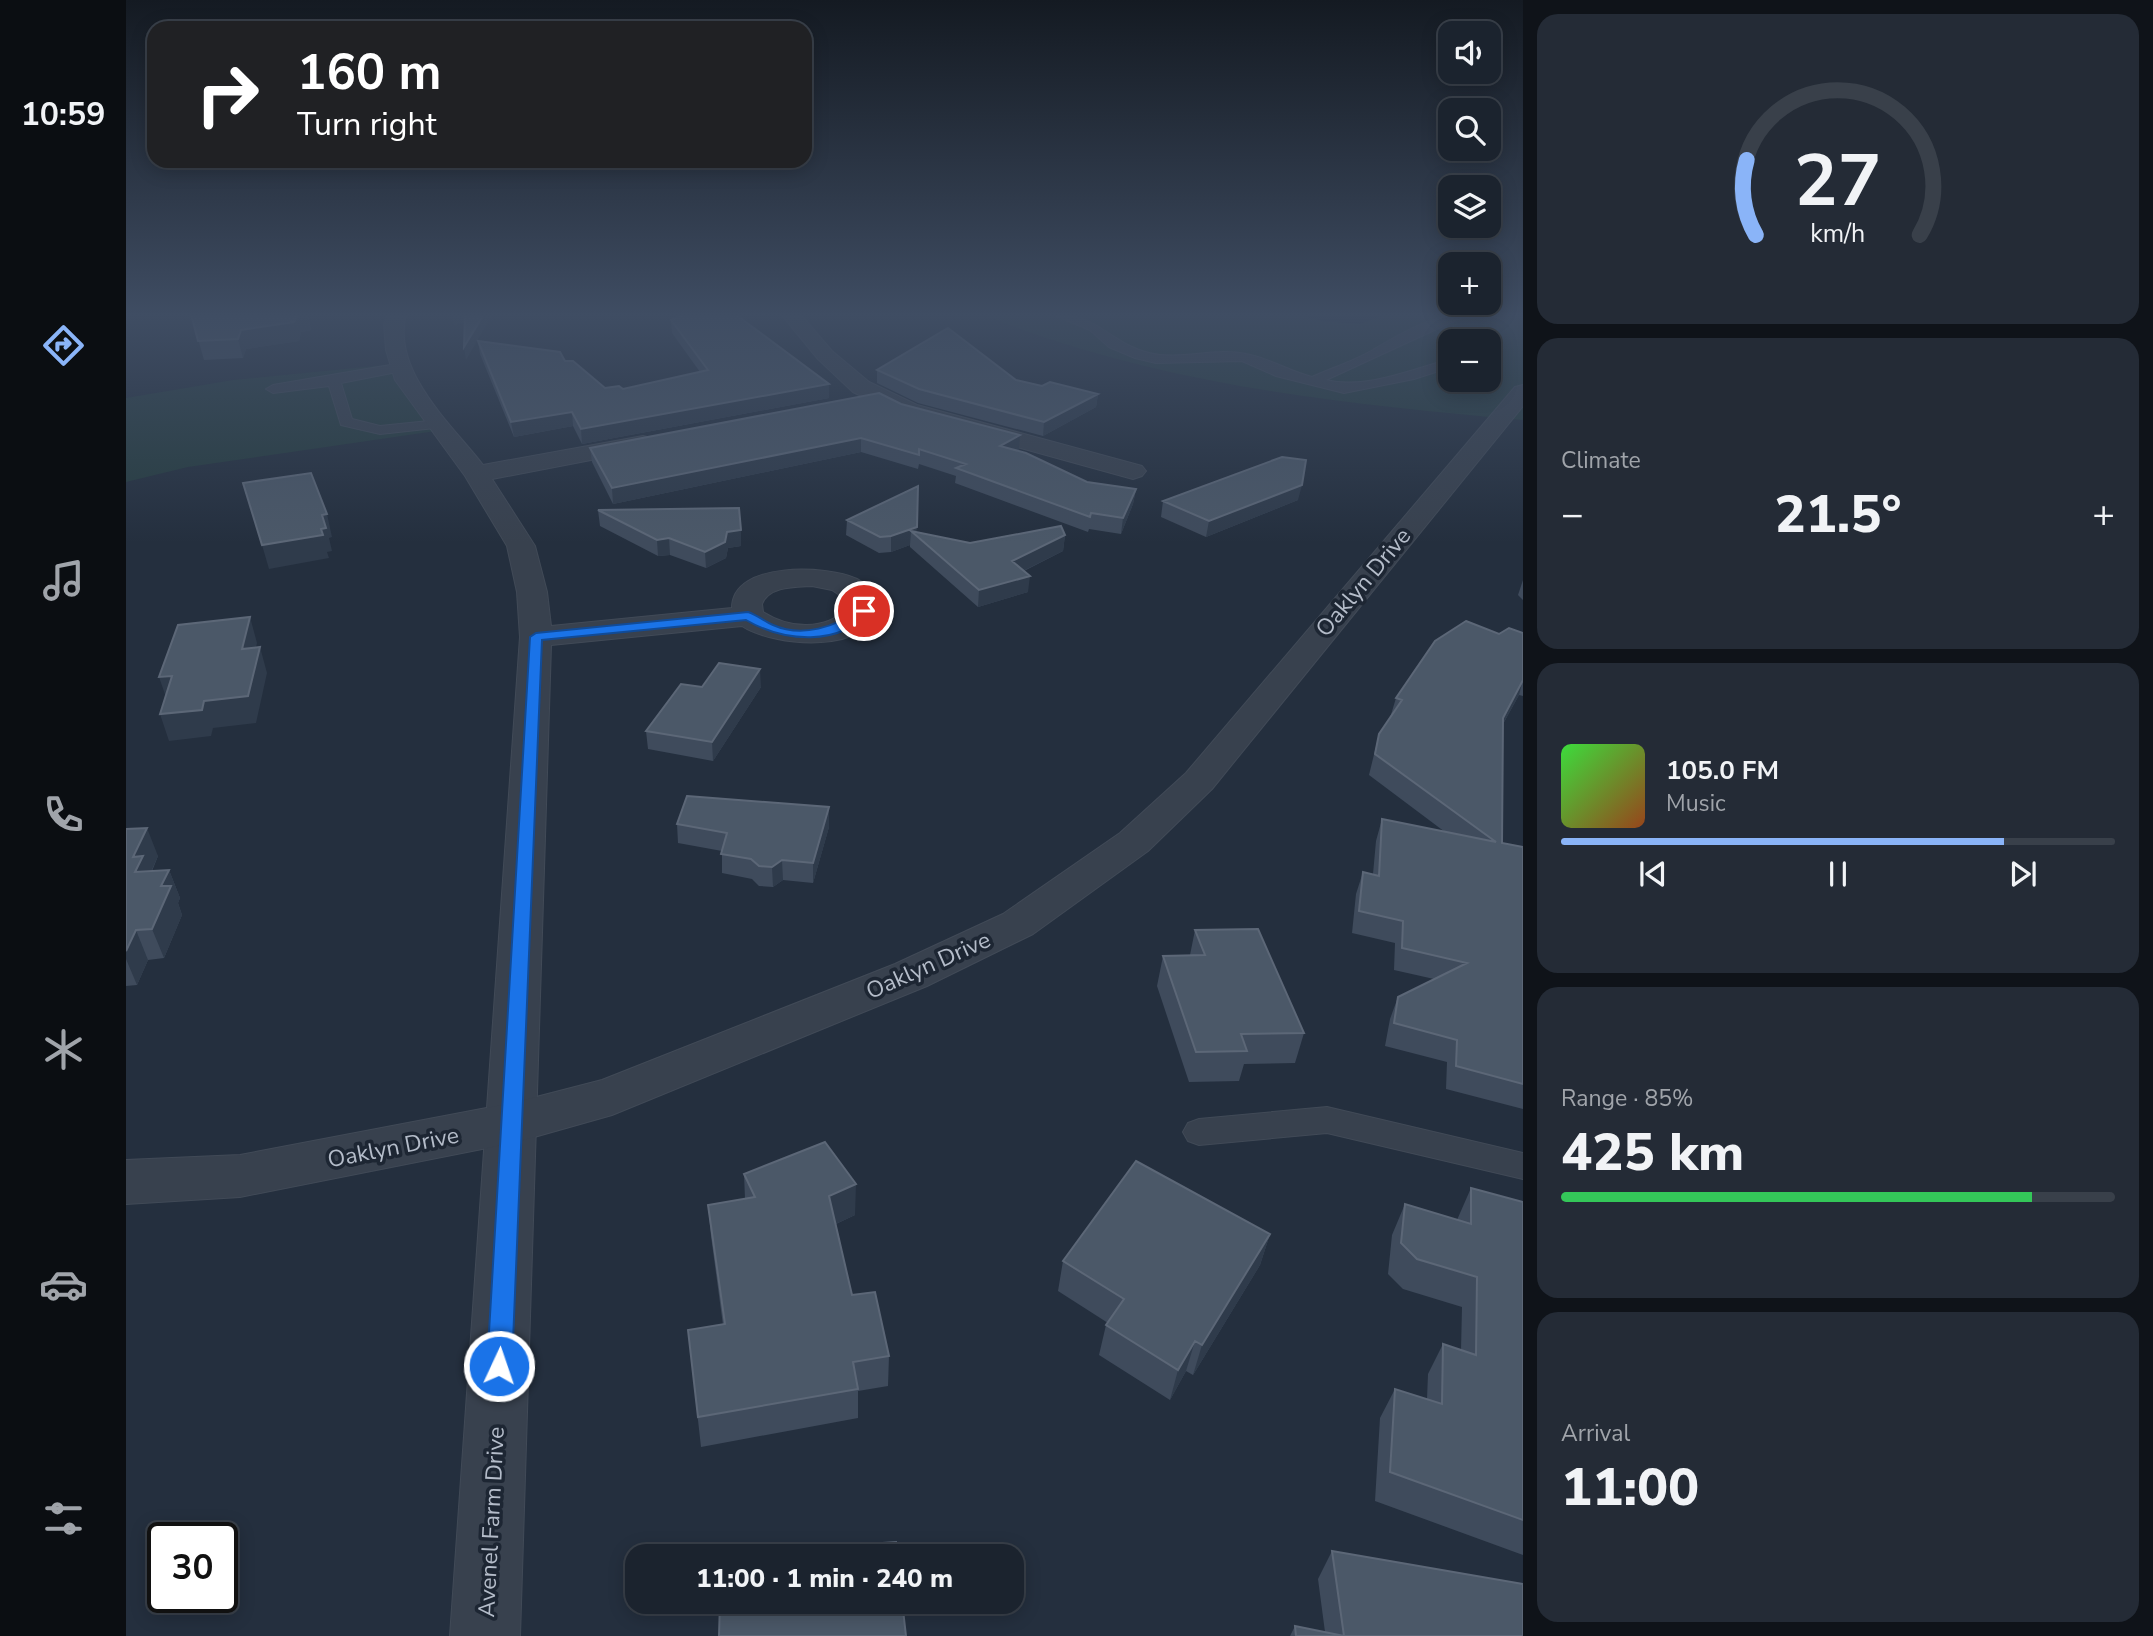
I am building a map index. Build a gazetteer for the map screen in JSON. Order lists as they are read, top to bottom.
{
  "streets": {
    "street": ["Oaklyn Drive", "Avenel Farm Drive"]
  },
  "crossings": [
    ["Oaklyn Drive", "Avenel Farm Drive"]
  ],
  "page": {
    "tabs": "10:59",
    "map_buttons": ["+", "−"],
    "turn": ["160 m", "Turn right"],
    "tile": [
      "Climate",
      ["Range · 85%", "425 km"],
      ["Arrival", "11:00"]
    ],
    "heat": ["−", "21.5°", "+"],
    "song": ["105.0 FM", "Music"],
    "limit": "30",
    "trip": "11:00 · 1 min · 240 m",
    "gauge": ["27", "km/h"]
  }
}
